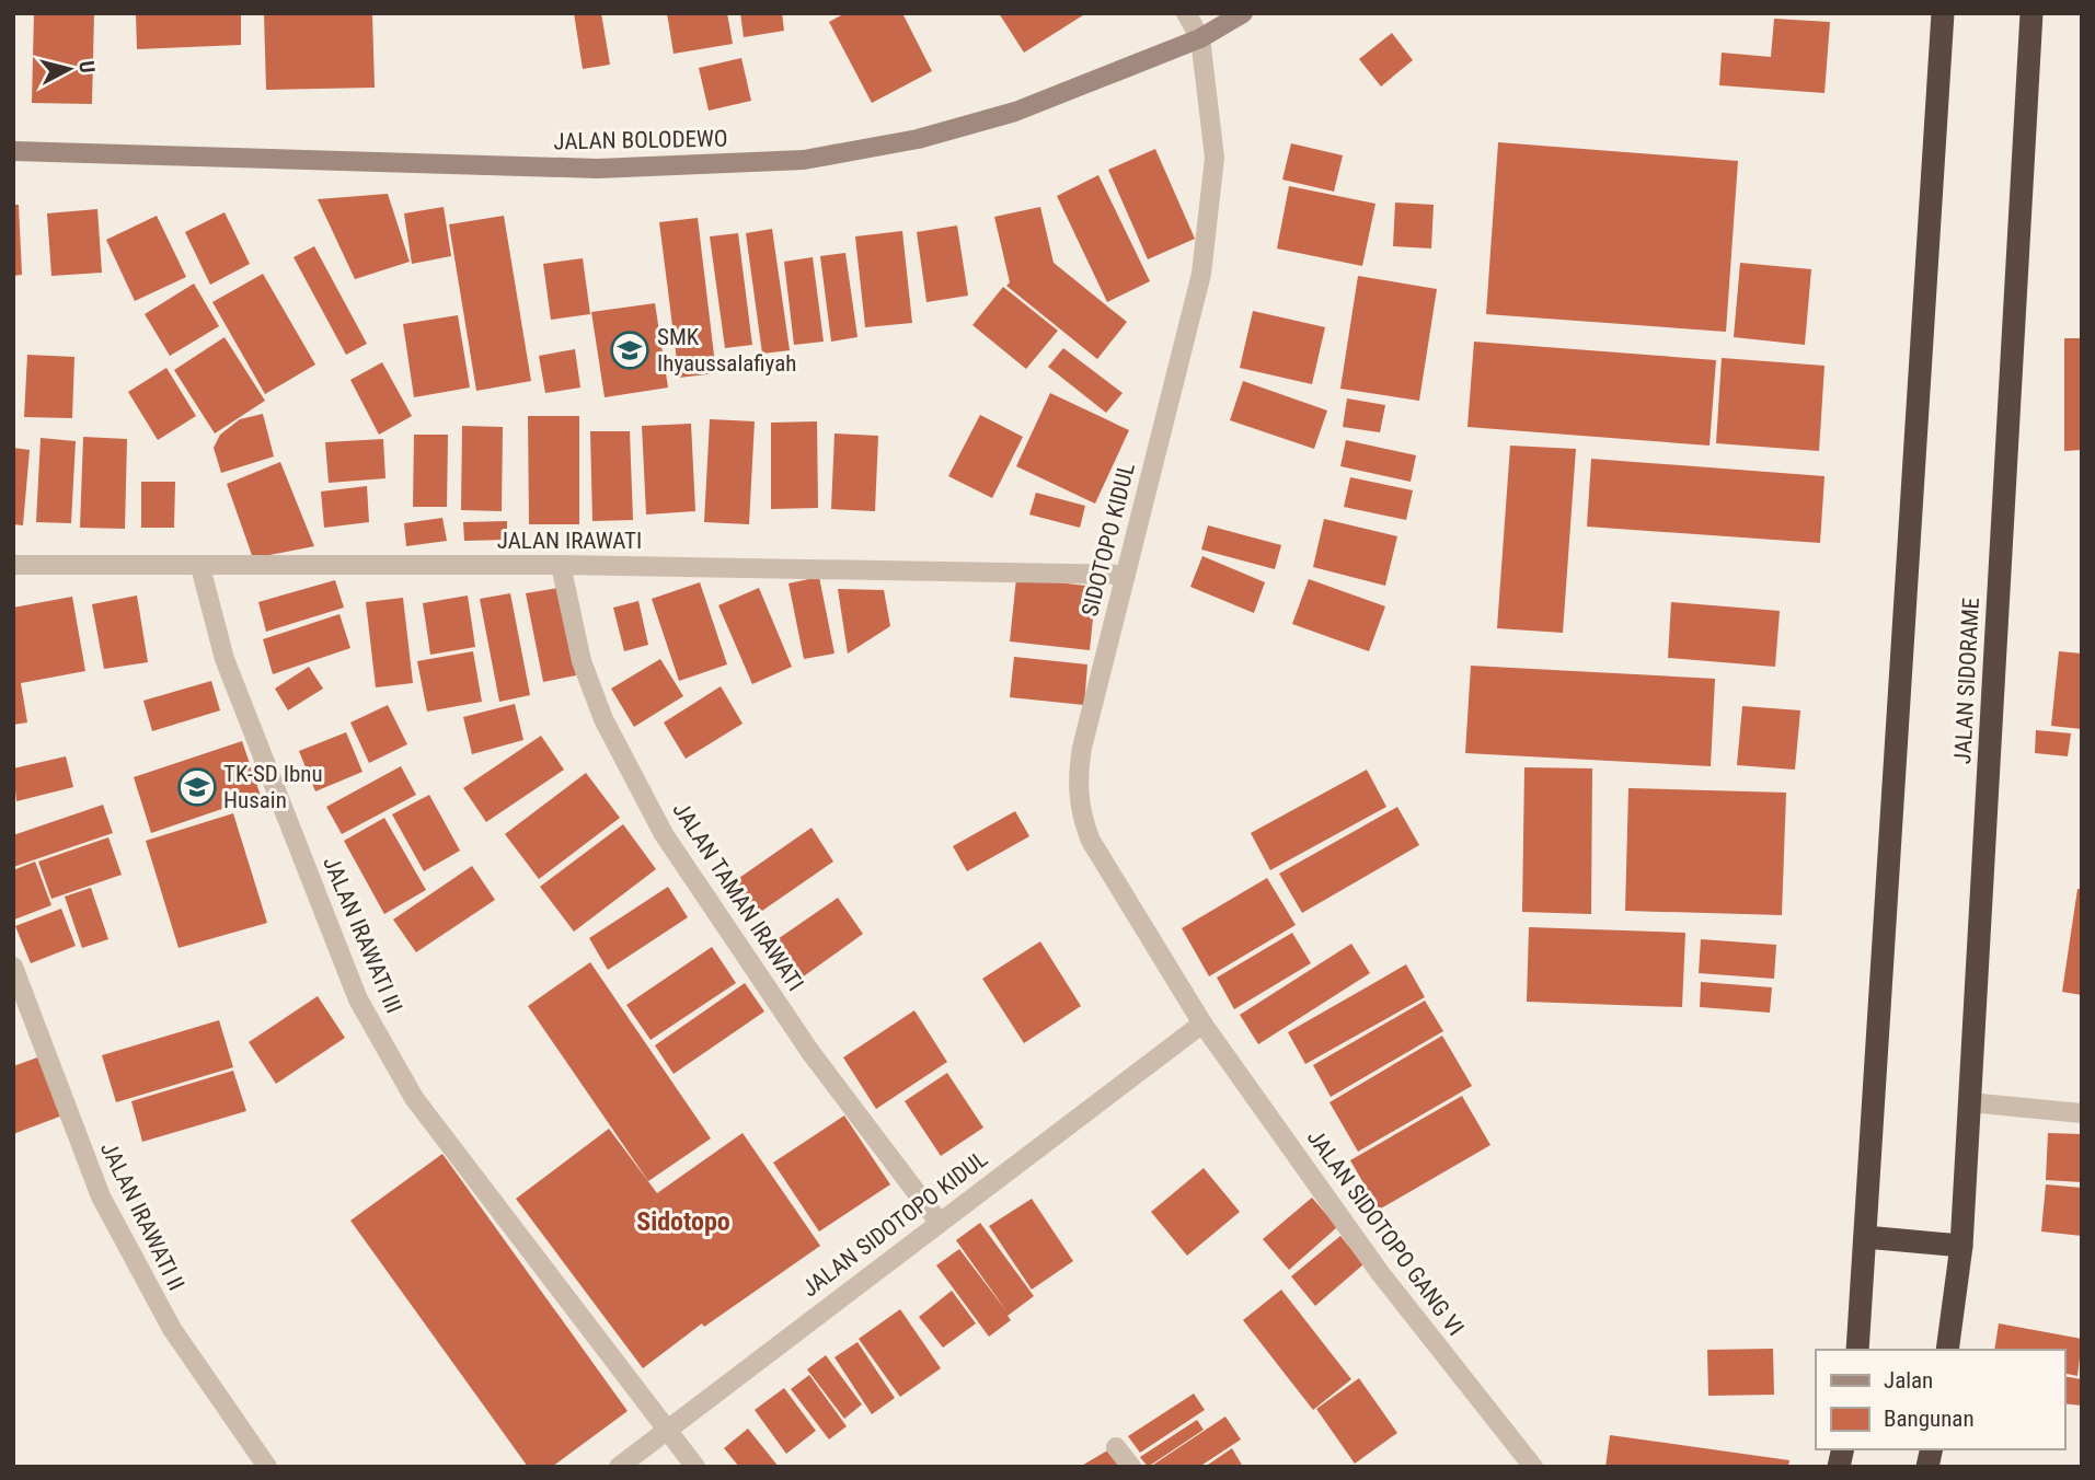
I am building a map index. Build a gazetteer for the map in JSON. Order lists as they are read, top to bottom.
{
  "streets": {
    "highway": ["JALAN SIDORAME"],
    "street": [
      "JALAN BOLODEWO",
      "SIDOTOPO KIDUL",
      "JALAN IRAWATI",
      "JALAN TAMAN IRAWATI",
      "JALAN IRAWATI III",
      "JALAN IRAWATI II",
      "JALAN SIDOTOPO KIDUL",
      "JALAN SIDOTOPO GANG VI"
    ]
  },
  "crossings": [
    ["JALAN BOLODEWO", "SIDOTOPO KIDUL"],
    ["SIDOTOPO KIDUL", "JALAN IRAWATI"],
    ["SIDOTOPO KIDUL", "JALAN SIDOTOPO KIDUL"],
    ["SIDOTOPO KIDUL", "JALAN SIDOTOPO GANG VI"],
    ["JALAN IRAWATI", "JALAN TAMAN IRAWATI"],
    ["JALAN IRAWATI", "JALAN IRAWATI III"],
    ["JALAN TAMAN IRAWATI", "JALAN SIDOTOPO KIDUL"],
    ["JALAN IRAWATI III", "JALAN SIDOTOPO KIDUL"],
    ["JALAN SIDOTOPO KIDUL", "JALAN SIDOTOPO GANG VI"]
  ],
  "districts": ["Sidotopo"],
  "places": {
    "school or university": ["SMK Ihyaussalafiyah", "TK-SD Ibnu Husain"]
  },
  "legend": ["Jalan", "Bangunan"],
  "north": "right"
}
